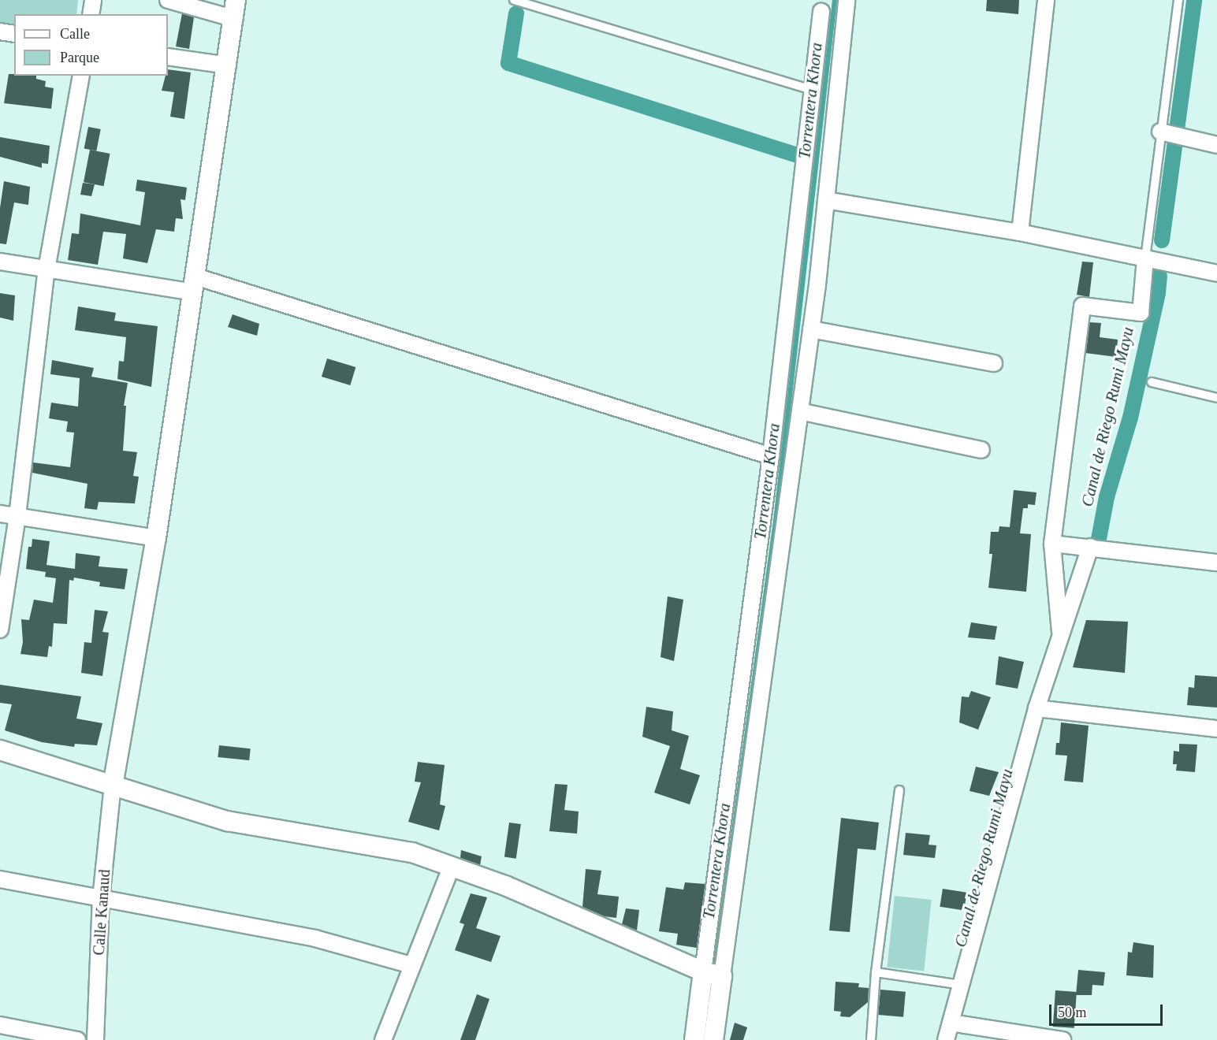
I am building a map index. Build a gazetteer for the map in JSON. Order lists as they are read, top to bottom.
{
  "streets": {
    "street": ["Calle Kanaud"]
  },
  "water": ["Torrentera Khora", "Canal de Riego Rumi Mayu"],
  "legend": ["Calle", "Parque"],
  "scale_bar": "50 m"
}
